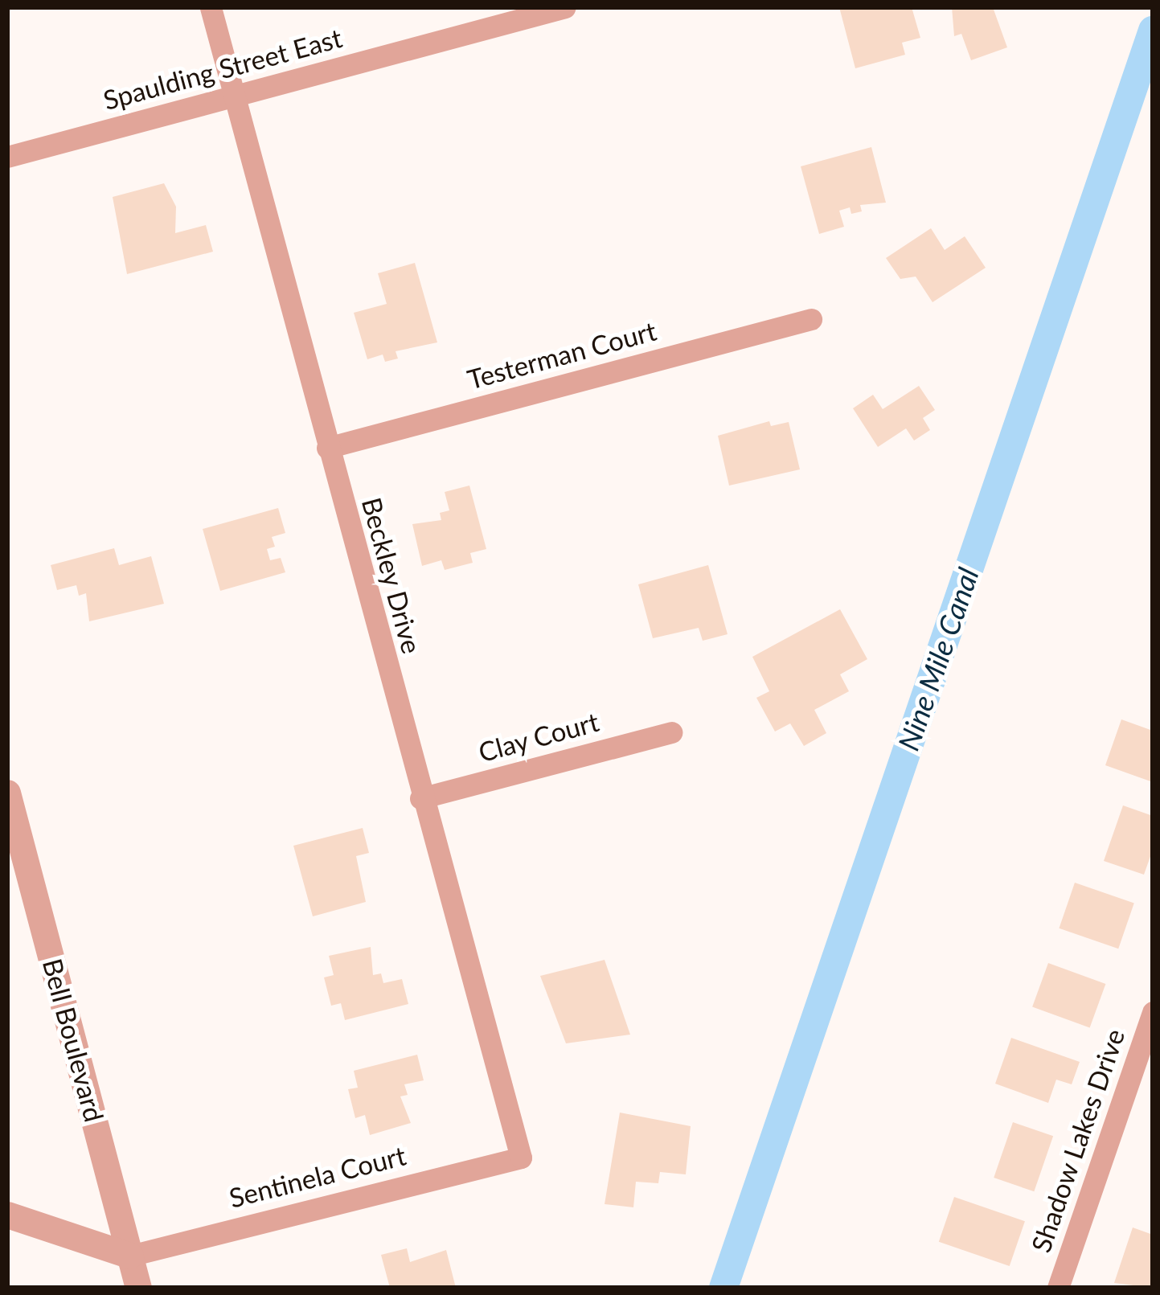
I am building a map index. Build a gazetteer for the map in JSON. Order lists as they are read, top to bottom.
{
  "streets": {
    "street": [
      "Spaulding Street East",
      "Testerman Court",
      "Beckley Drive",
      "Clay Court",
      "Bell Boulevard",
      "Shadow Lakes Drive",
      "Sentinela Court"
    ]
  },
  "crossings": [
    ["Spaulding Street East", "Beckley Drive"],
    ["Testerman Court", "Beckley Drive"],
    ["Beckley Drive", "Clay Court"],
    ["Beckley Drive", "Sentinela Court"],
    ["Bell Boulevard", "Sentinela Court"]
  ],
  "water": ["Nine Mile Canal"]
}
